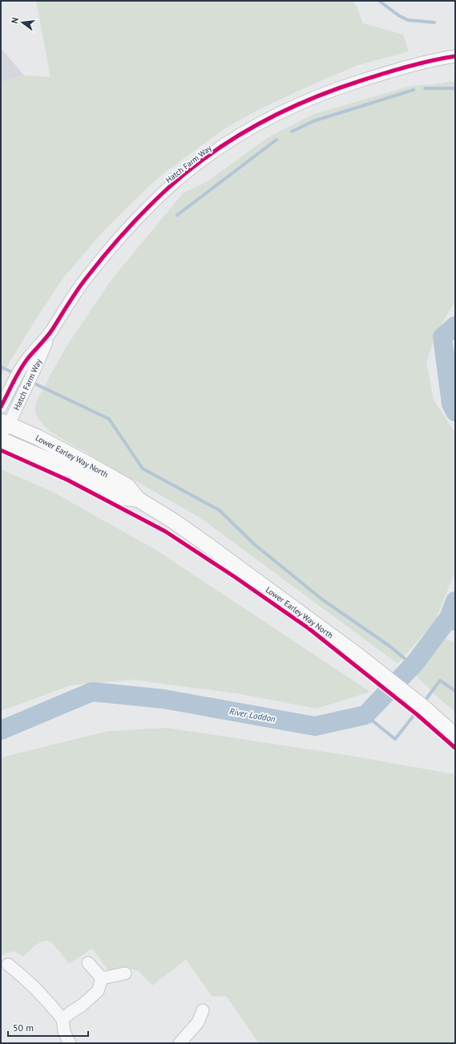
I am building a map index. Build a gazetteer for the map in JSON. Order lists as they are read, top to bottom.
{
  "streets": {
    "main road": ["Lower Earley Way North"],
    "street": ["Hatch Farm Way"]
  },
  "crossings": [
    ["Hatch Farm Way", "Lower Earley Way North"]
  ],
  "water": ["River Loddon"],
  "scale_bar": "50 m",
  "north": "left"
}
